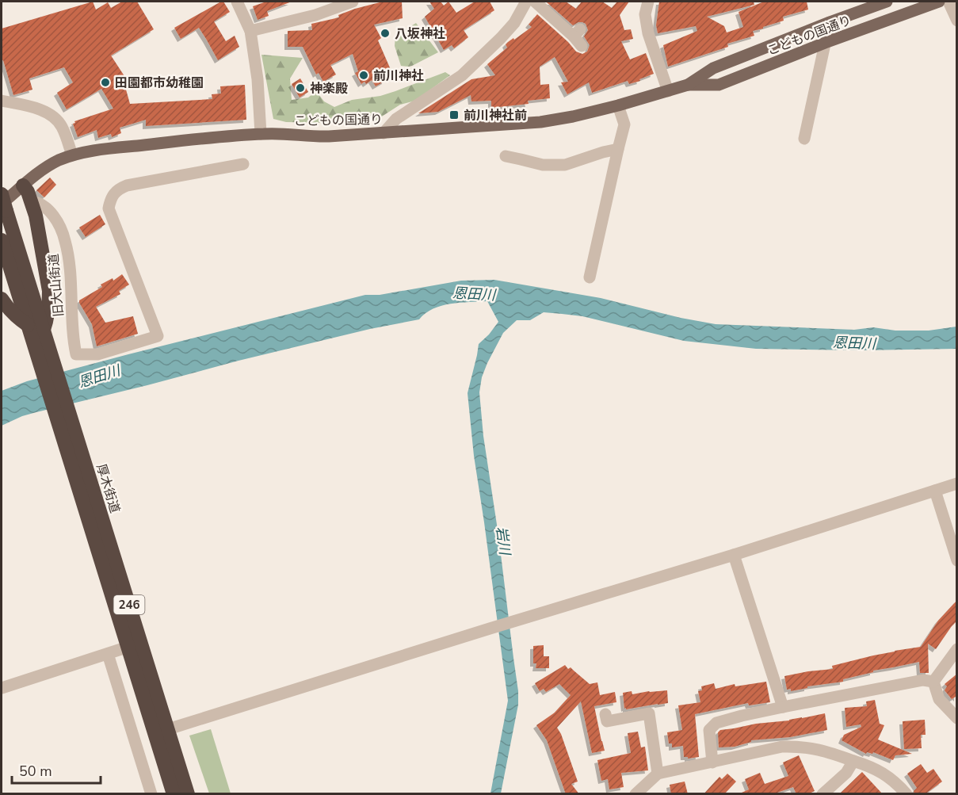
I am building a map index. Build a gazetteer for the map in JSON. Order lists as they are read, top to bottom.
{
  "streets": {
    "highway": ["厚木街道", "246"],
    "main road": ["こどもの国通り"],
    "street": ["旧大山街道"]
  },
  "crossings": [
    ["こどもの国通り", "厚木街道"]
  ],
  "water": ["恩田川", "岩川"],
  "places": {
    "other": [
      "八坂神社",
      "前川神社",
      "田園都市幼稚園",
      "神楽殿"
    ],
    "transit": ["前川神社前"]
  },
  "scale_bar": "50 m"
}
